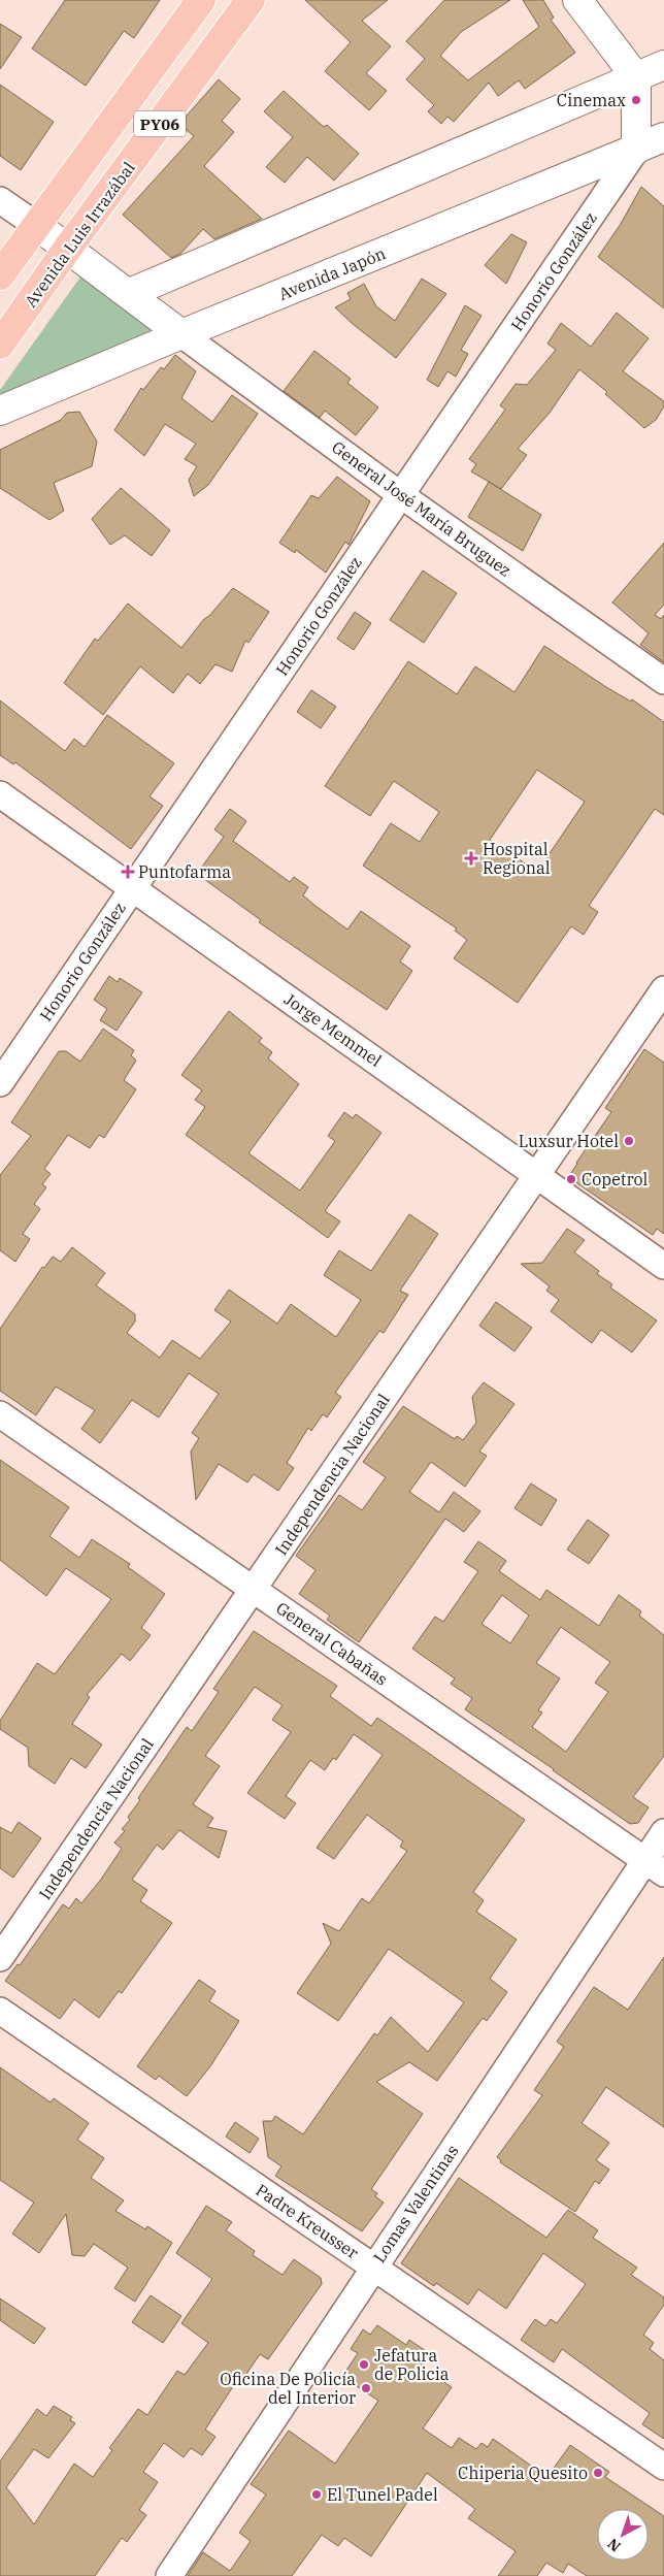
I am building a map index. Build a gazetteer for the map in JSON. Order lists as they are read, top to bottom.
{
  "streets": {
    "highway": ["PY06", "Avenida Luis Irrazábal"],
    "main road": ["Avenida Japón"],
    "street": [
      "Honorio González",
      "General José María Bruguez",
      "Jorge Memmel",
      "Independencia Nacional",
      "General Cabañas",
      "Lomas Valentinas",
      "Padre Kreusser"
    ]
  },
  "crossings": [
    ["Honorio González", "Avenida Japón"],
    ["Honorio González", "General José María Bruguez"],
    ["Honorio González", "Jorge Memmel"],
    ["Avenida Japón", "General José María Bruguez"],
    ["Jorge Memmel", "Independencia Nacional"],
    ["Independencia Nacional", "General Cabañas"],
    ["General Cabañas", "Lomas Valentinas"],
    ["Lomas Valentinas", "Padre Kreusser"]
  ],
  "places": {
    "other": [
      "Cinemax",
      "Luxsur Hotel",
      "Copetrol",
      "Jefatura de Policia",
      "Oficina De Policía del Interior",
      "Chiperia Quesito",
      "El Tunel Padel"
    ],
    "health": ["Hospital Regional", "Puntofarma"]
  },
  "north": "bottom left"
}
